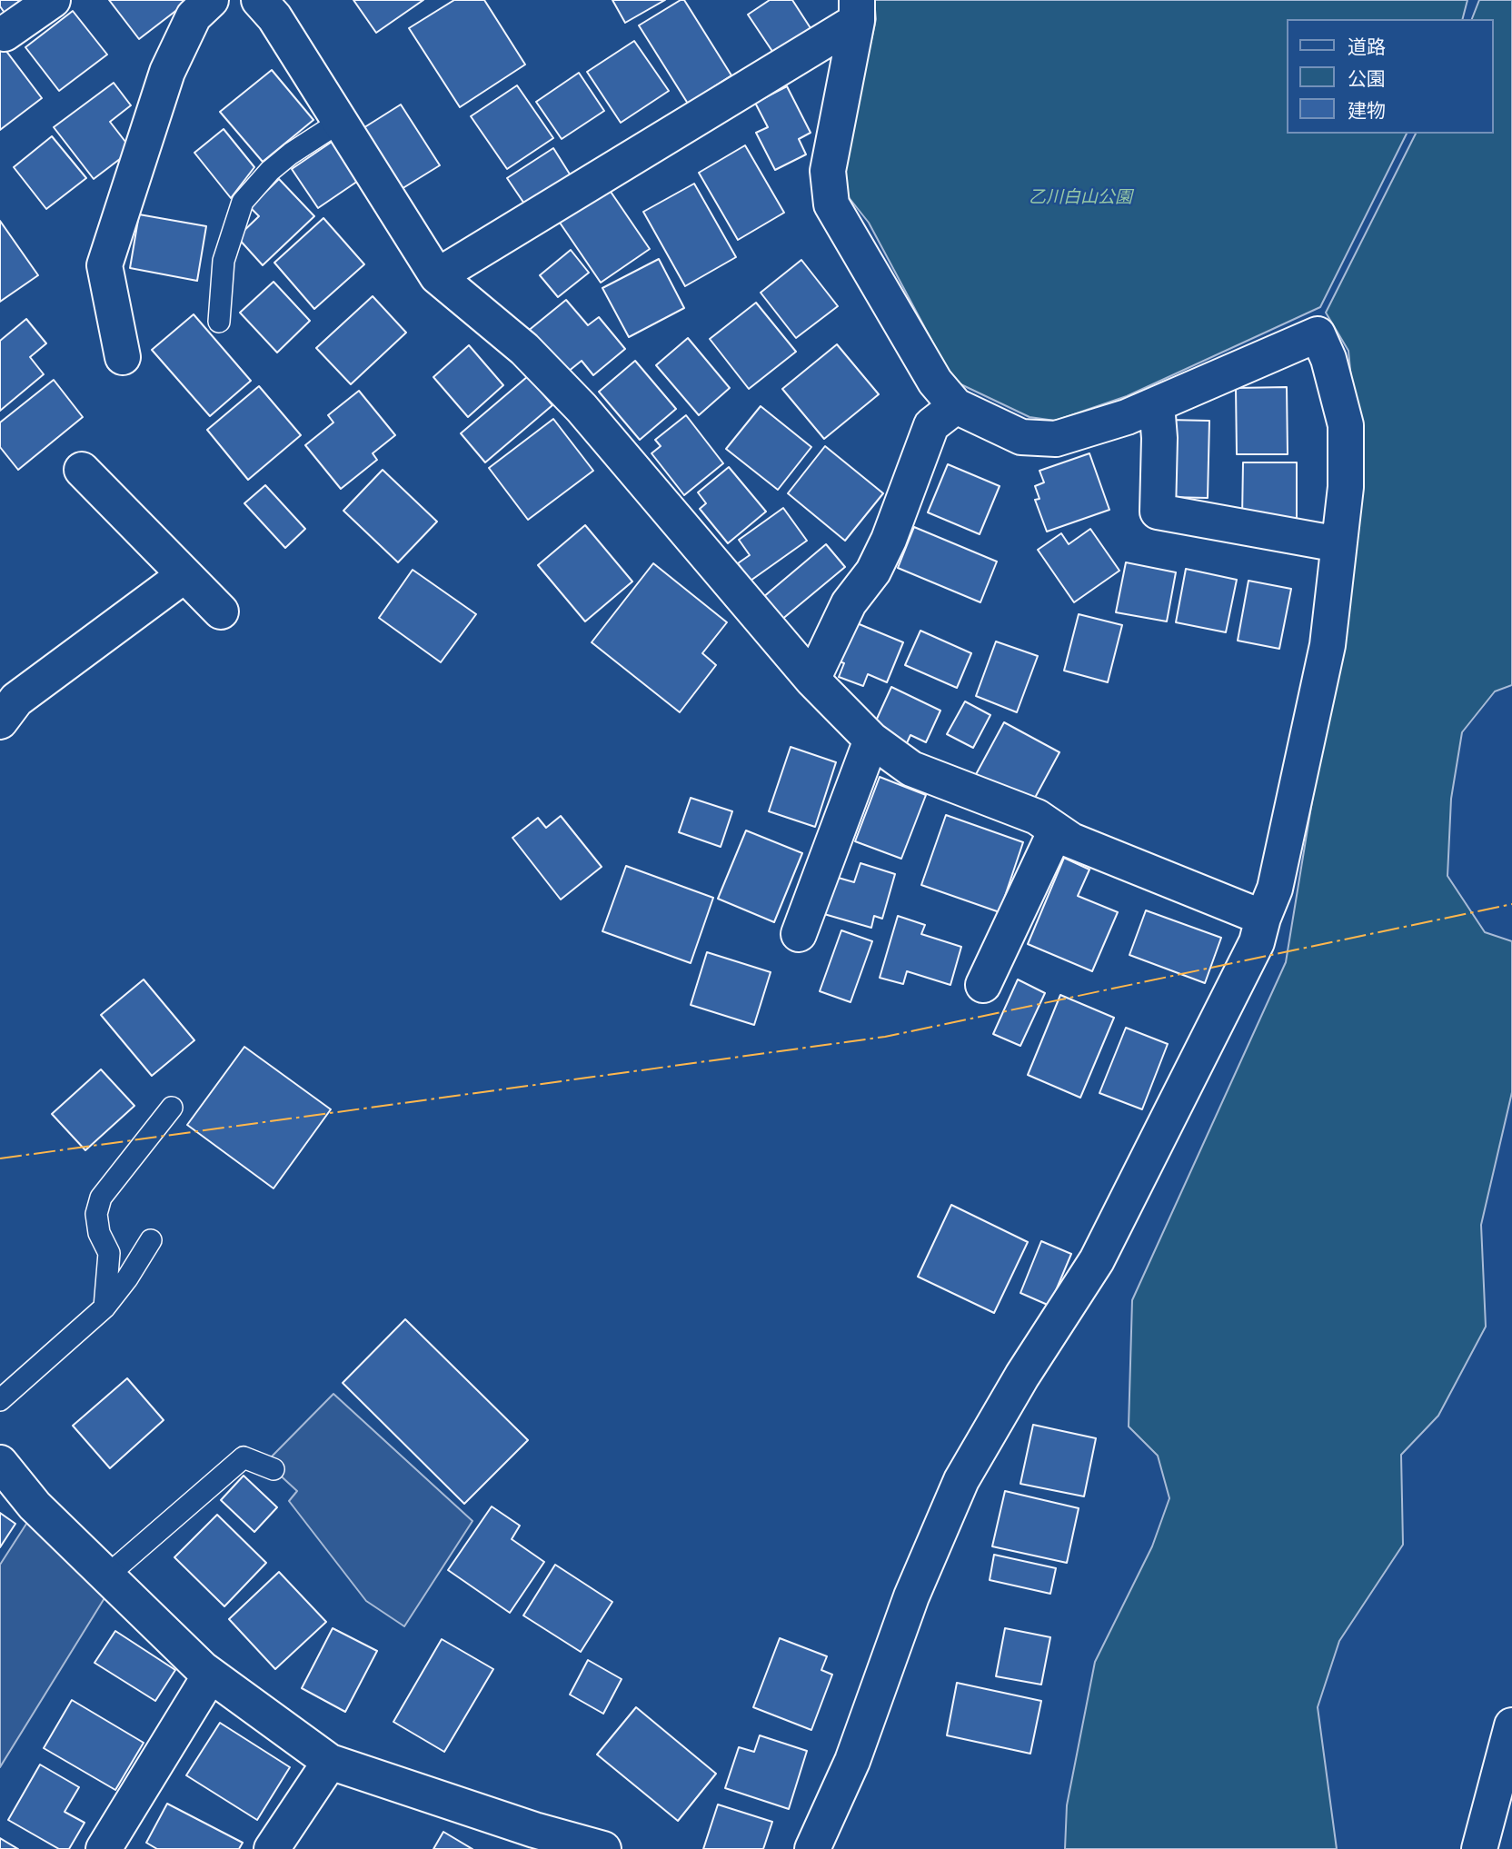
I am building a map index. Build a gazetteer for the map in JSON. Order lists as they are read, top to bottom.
{
  "parks": ["乙川白山公園"],
  "legend": ["道路", "公園", "建物"]
}
